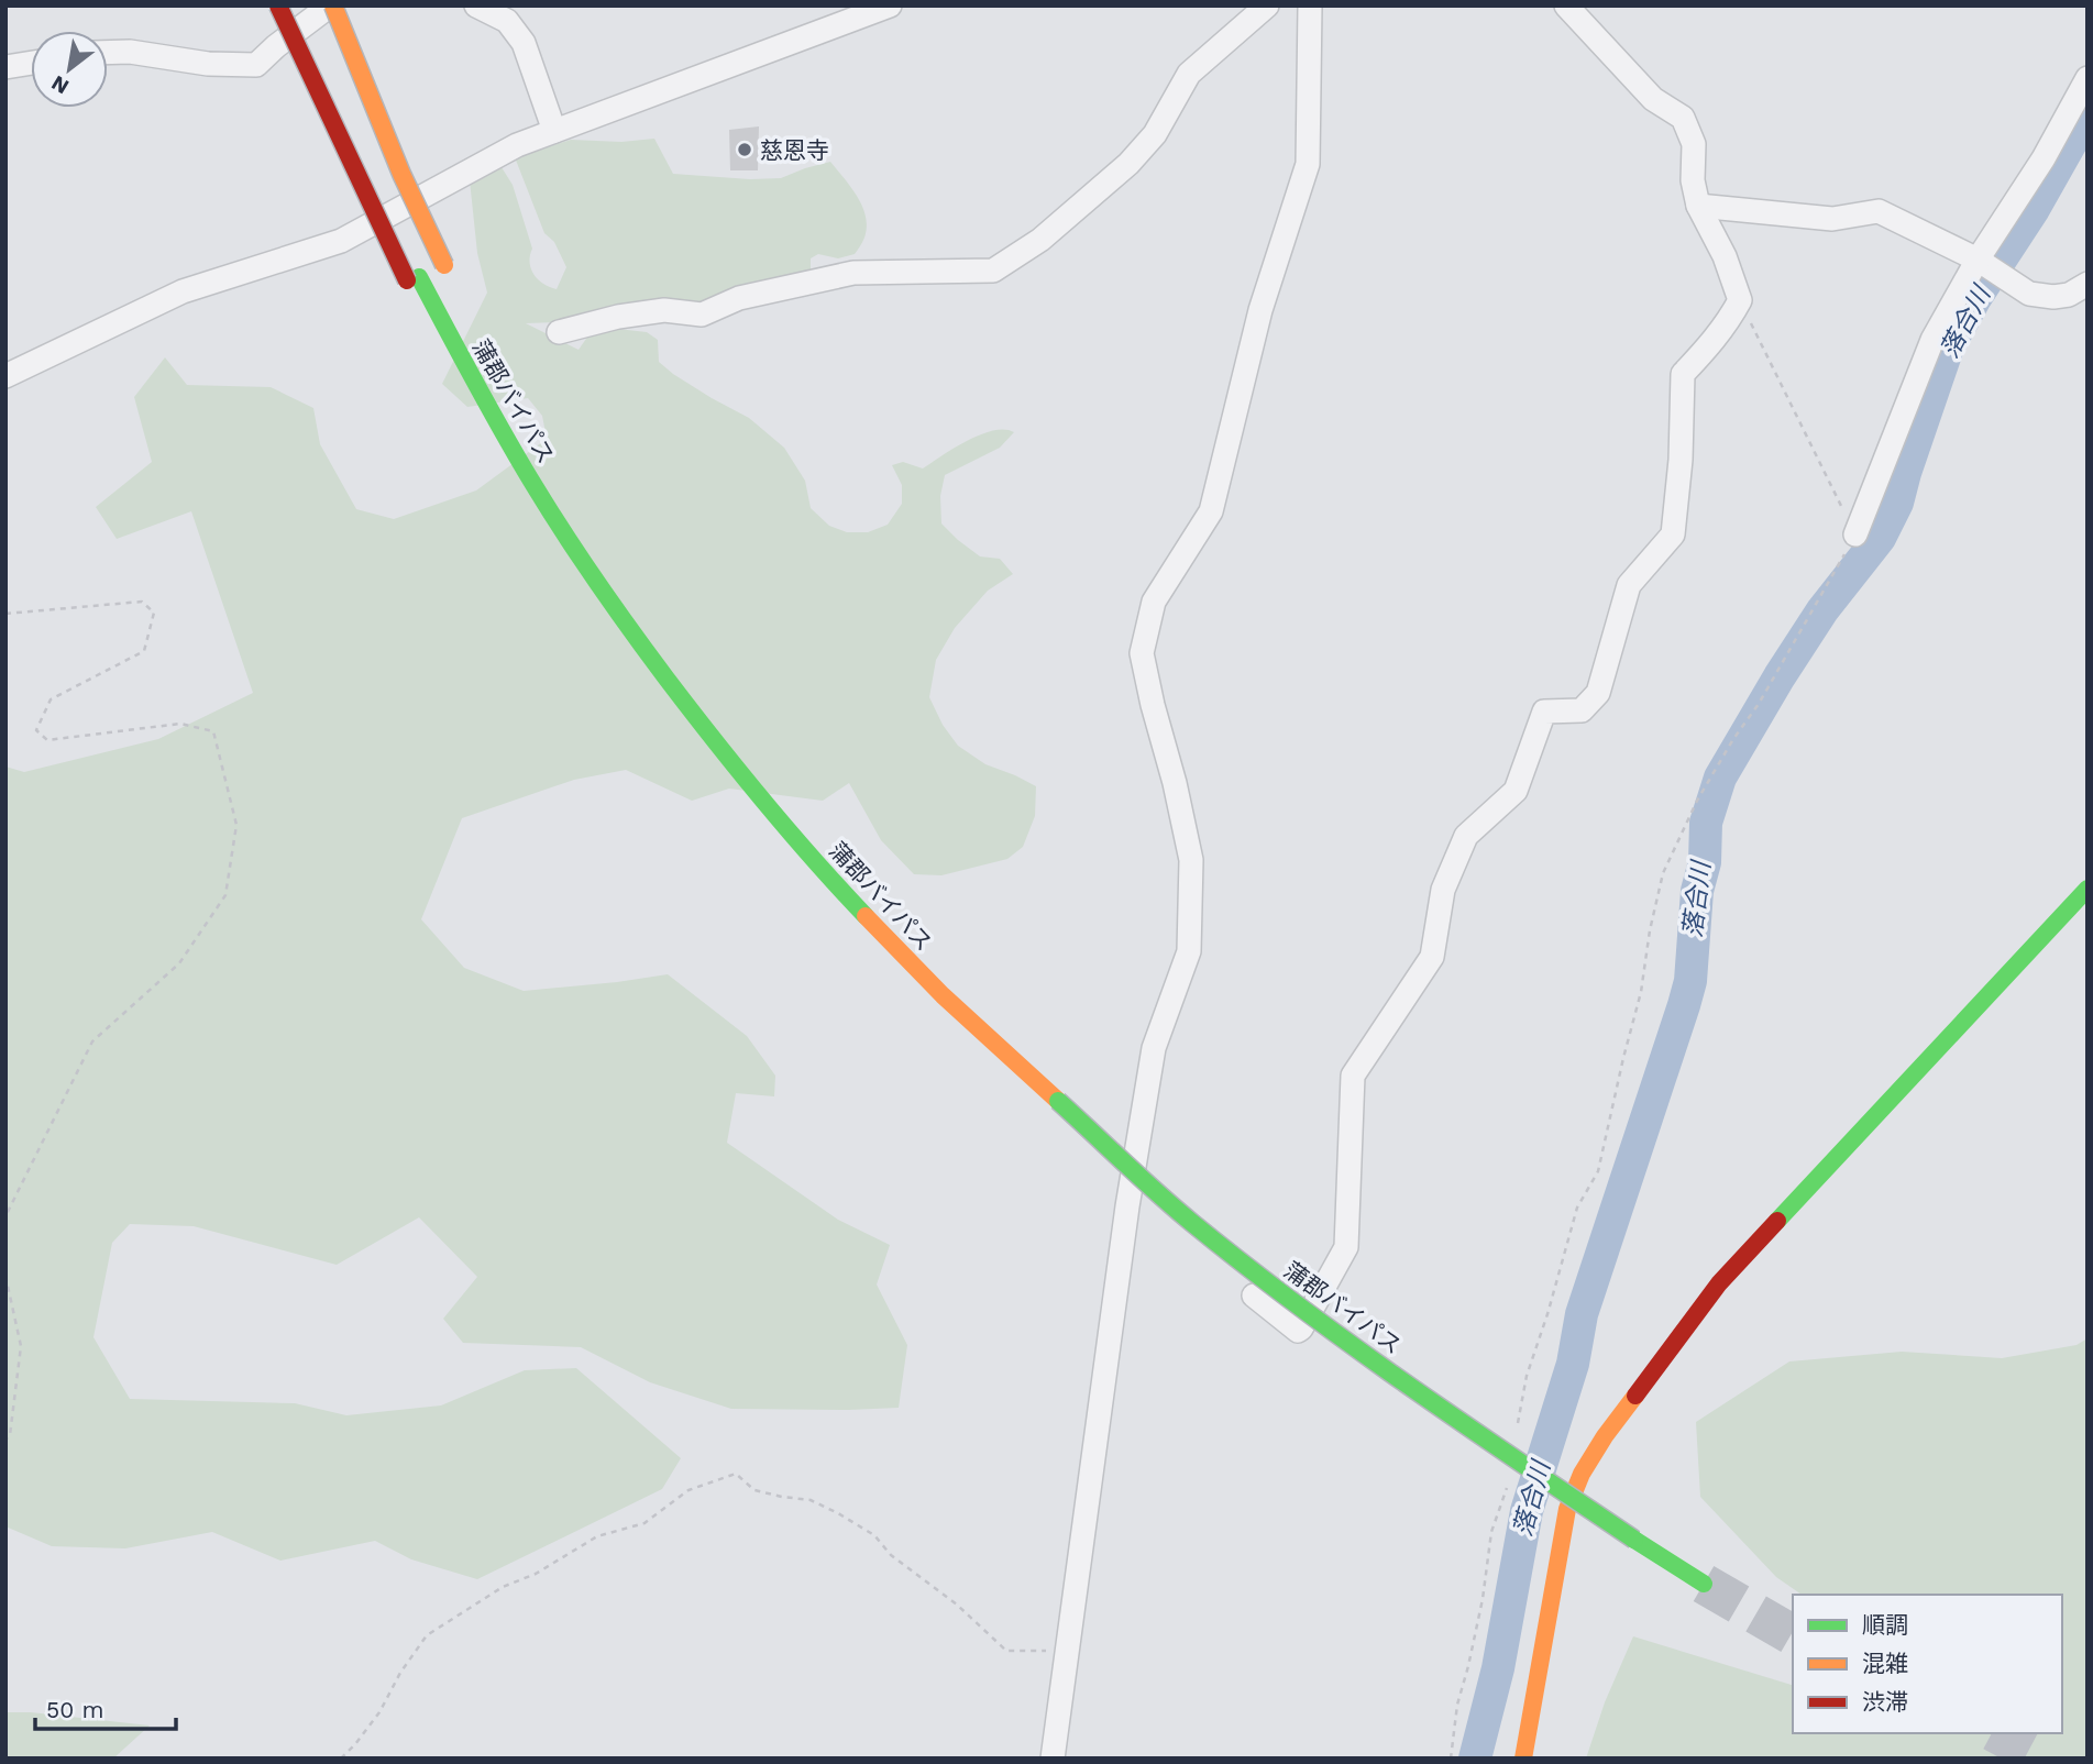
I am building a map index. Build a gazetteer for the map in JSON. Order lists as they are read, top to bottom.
{
  "streets": {
    "main road": ["蒲郡バイパス"]
  },
  "water": ["落合川"],
  "places": ["慈恩寺"],
  "legend": ["順調", "混雑", "渋滞"],
  "scale_bar": "50 m",
  "north": "bottom left"
}
